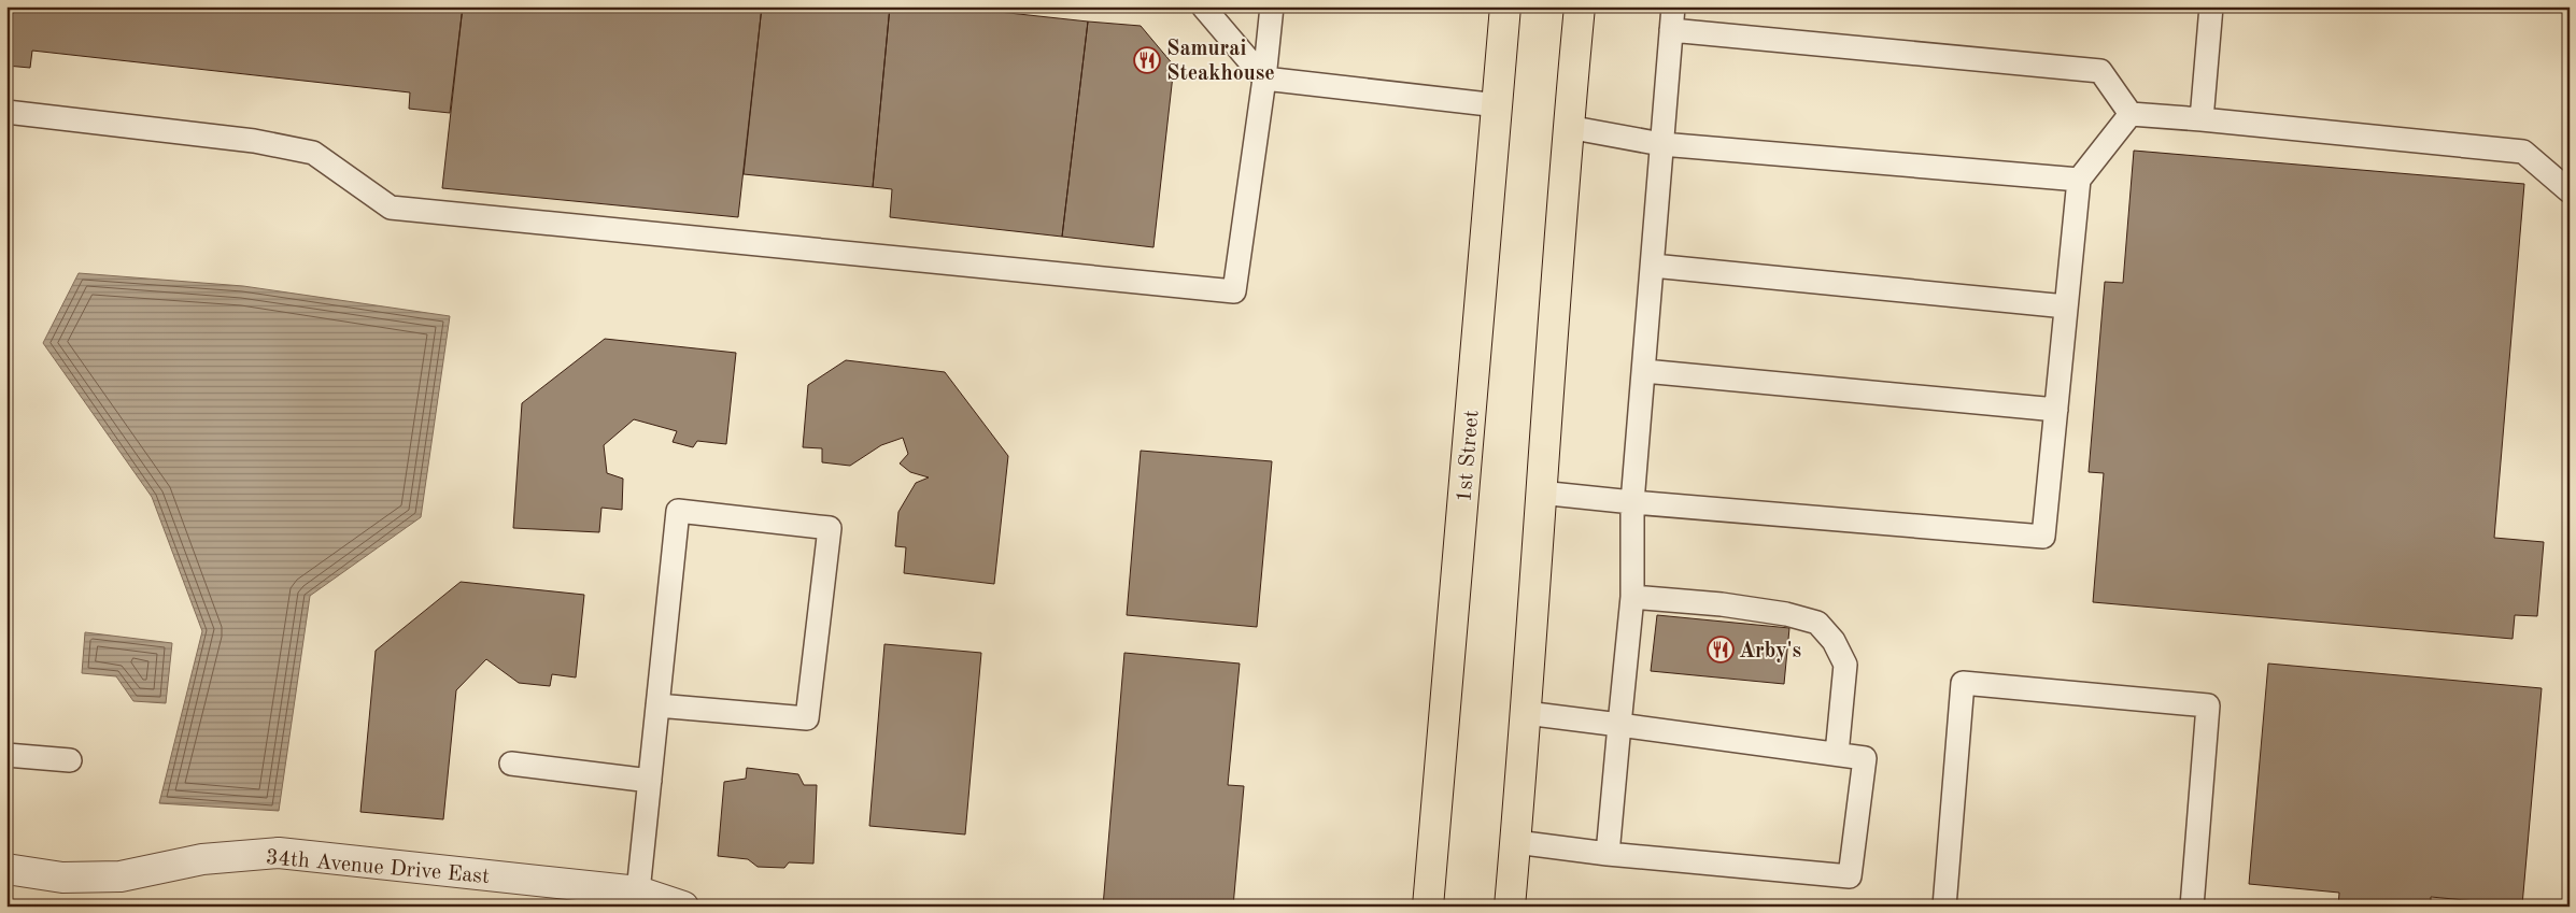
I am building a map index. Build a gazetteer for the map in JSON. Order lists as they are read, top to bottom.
{
  "streets": {
    "main road": ["1st Street"],
    "street": ["34th Avenue Drive East"]
  },
  "places": {
    "restaurant": ["Samurai Steakhouse", "Arby's"]
  }
}
